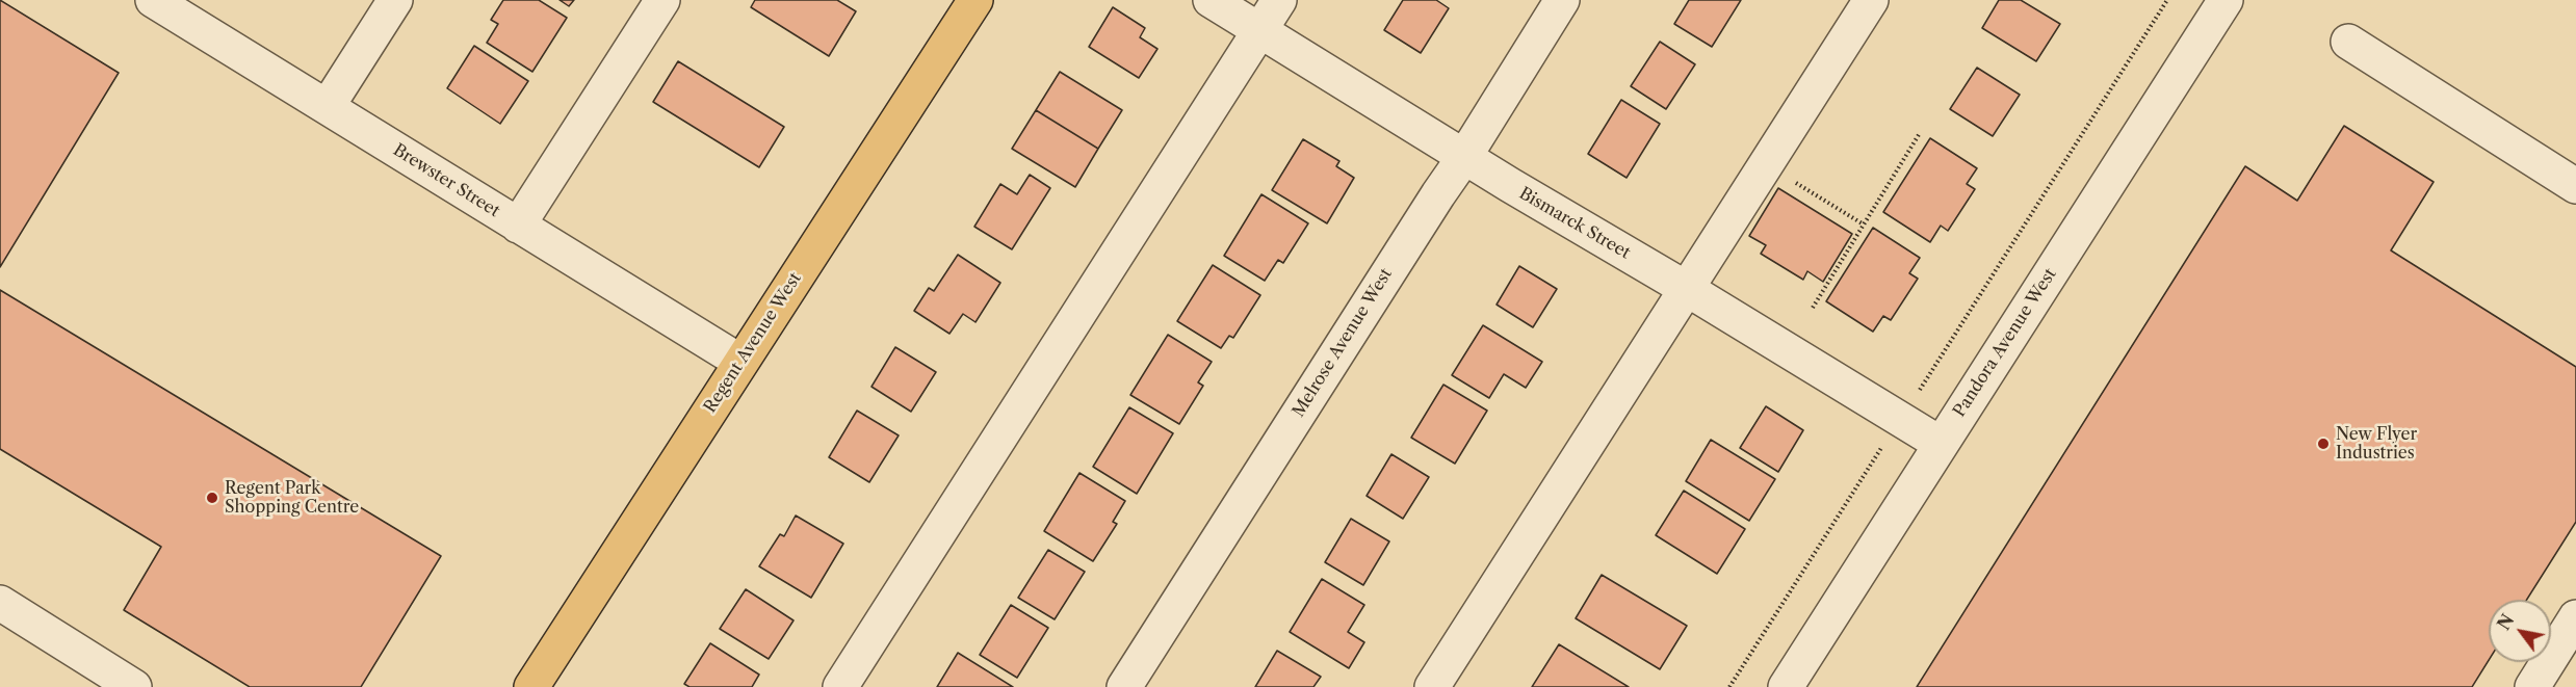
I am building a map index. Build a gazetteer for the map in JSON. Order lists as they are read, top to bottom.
{
  "streets": {
    "main road": ["Regent Avenue West"],
    "street": [
      "Brewster Street",
      "Bismarck Street",
      "Melrose Avenue West",
      "Pandora Avenue West"
    ]
  },
  "crossings": [
    ["Brewster Street", "Regent Avenue West"],
    ["Bismarck Street", "Melrose Avenue West"],
    ["Bismarck Street", "Pandora Avenue West"]
  ],
  "places": ["New Flyer Industries", "Regent Park Shopping Centre"],
  "north": "top left"
}
